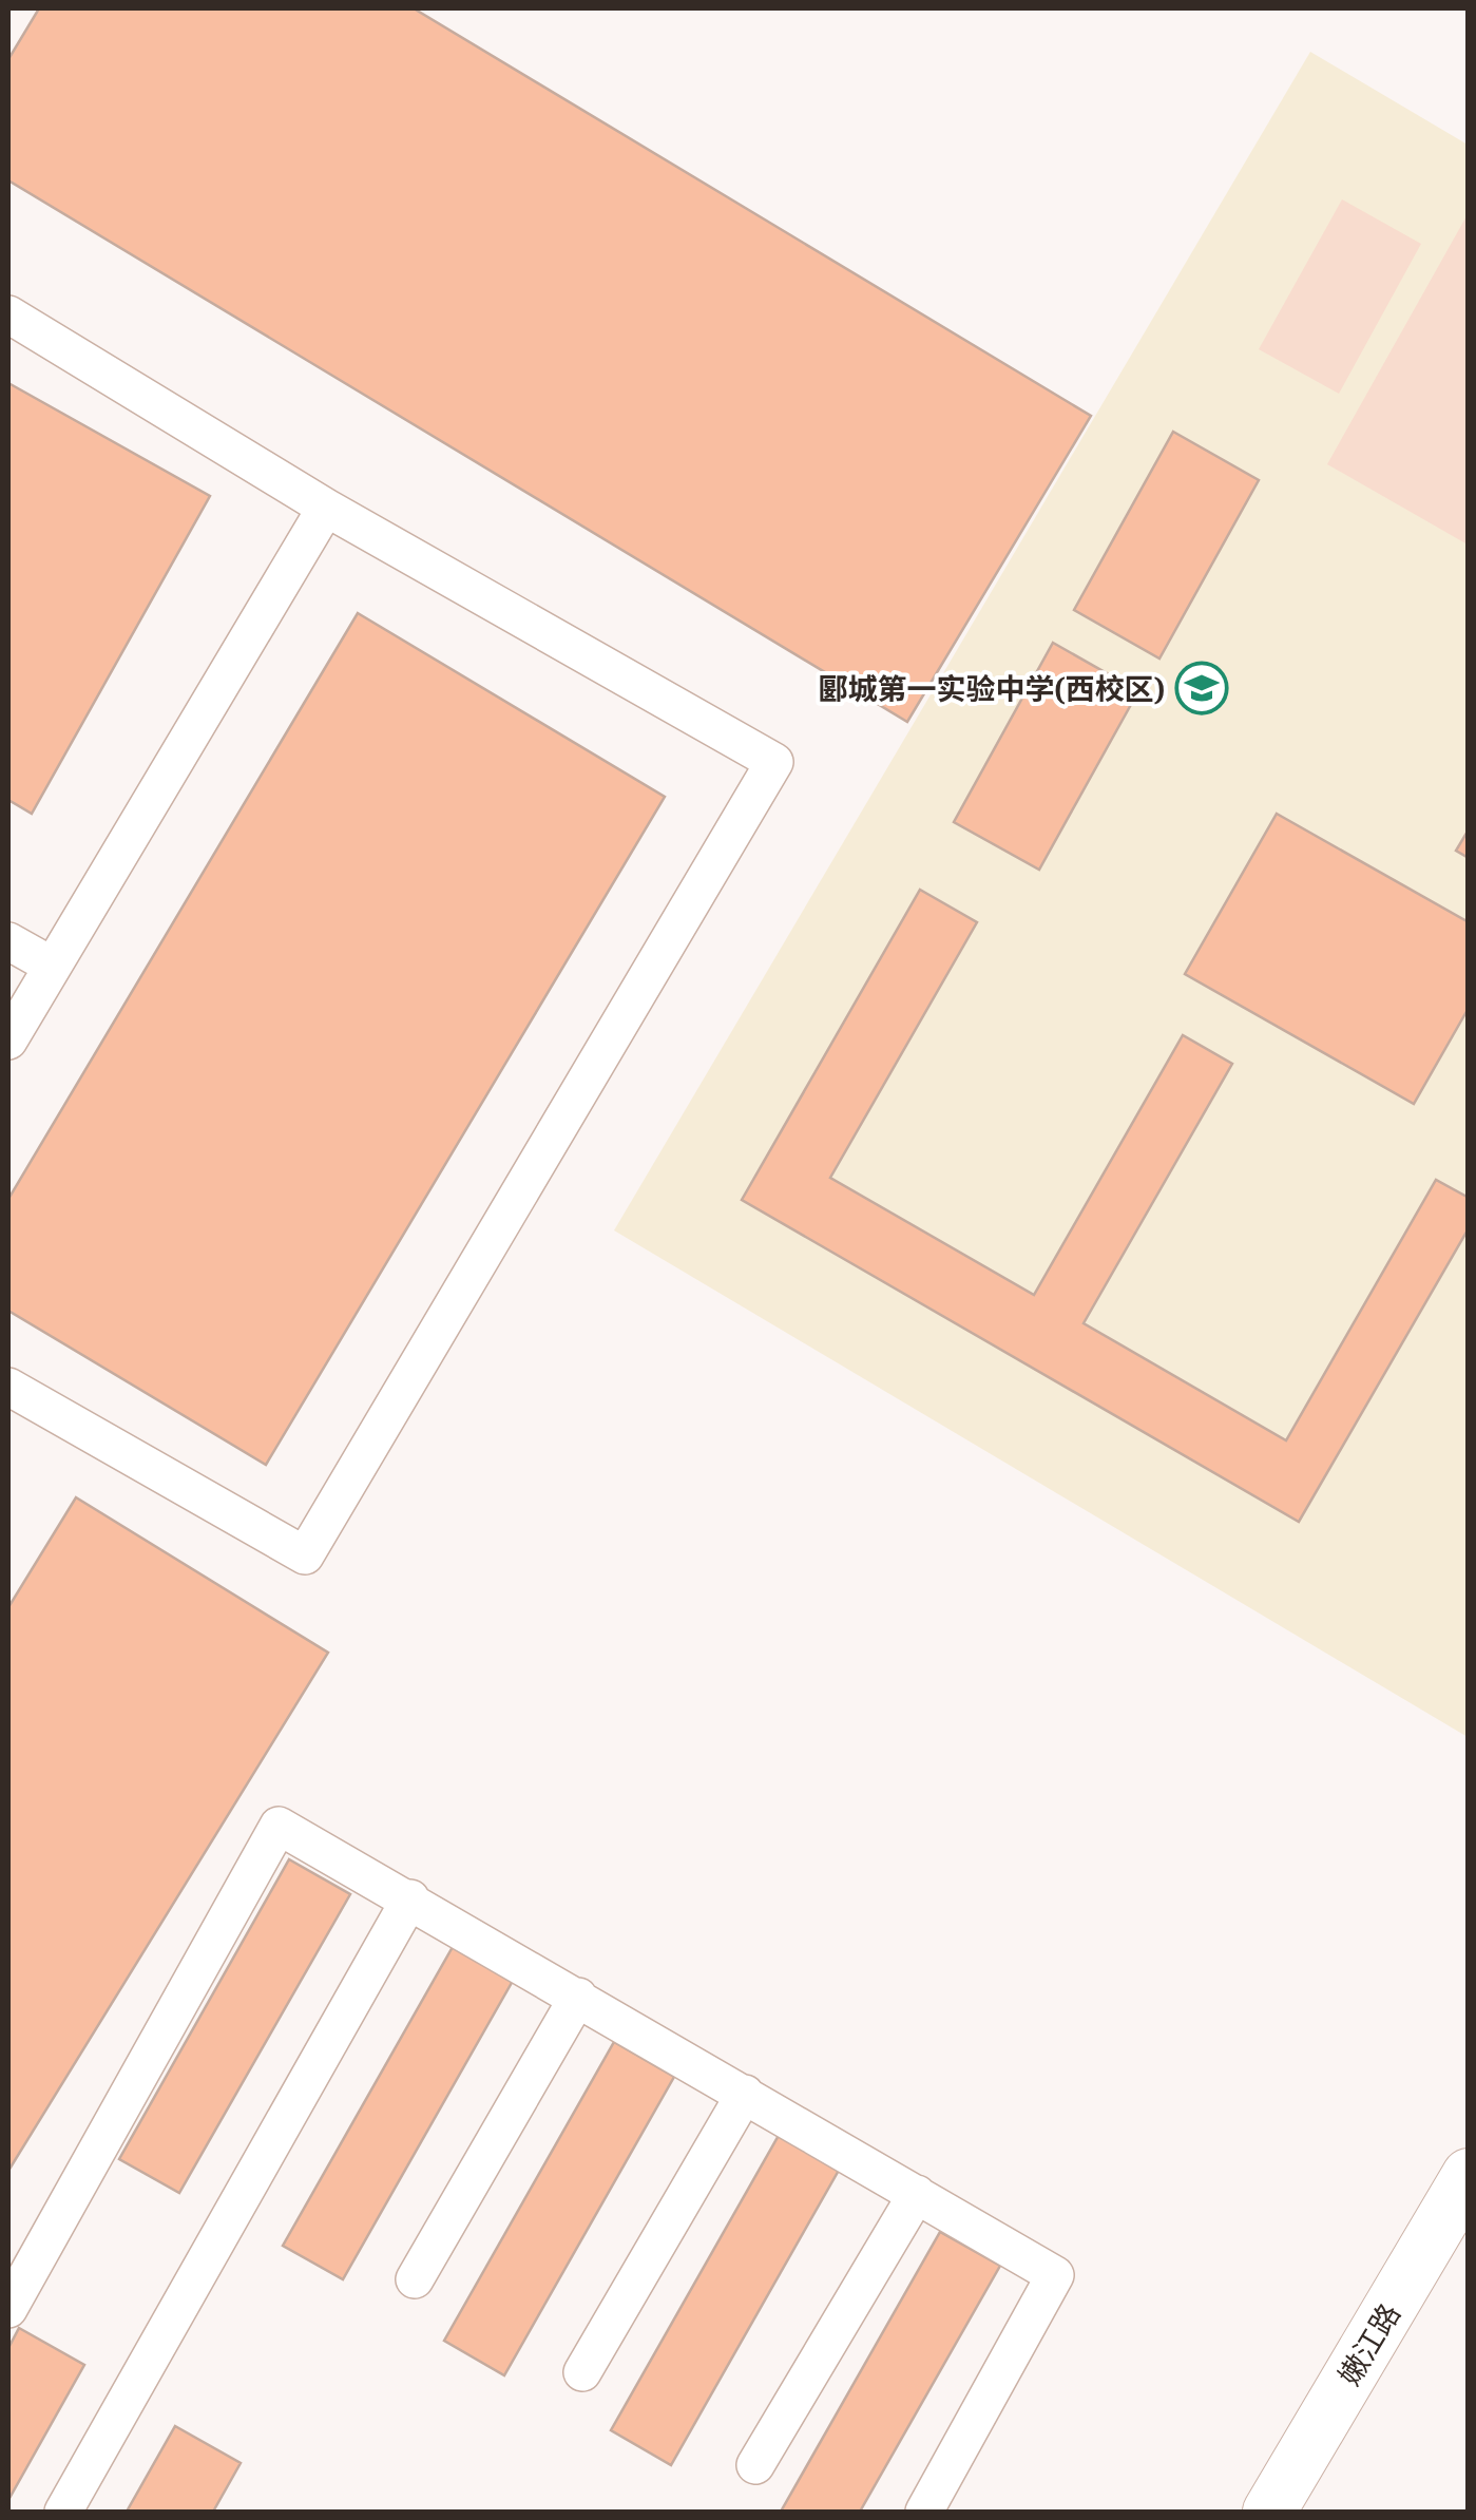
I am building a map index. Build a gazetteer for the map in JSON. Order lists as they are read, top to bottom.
{
  "streets": {
    "street": ["嫩江路"]
  },
  "places": {
    "school or university": ["郾城第一实验中学(西校区)"]
  }
}
